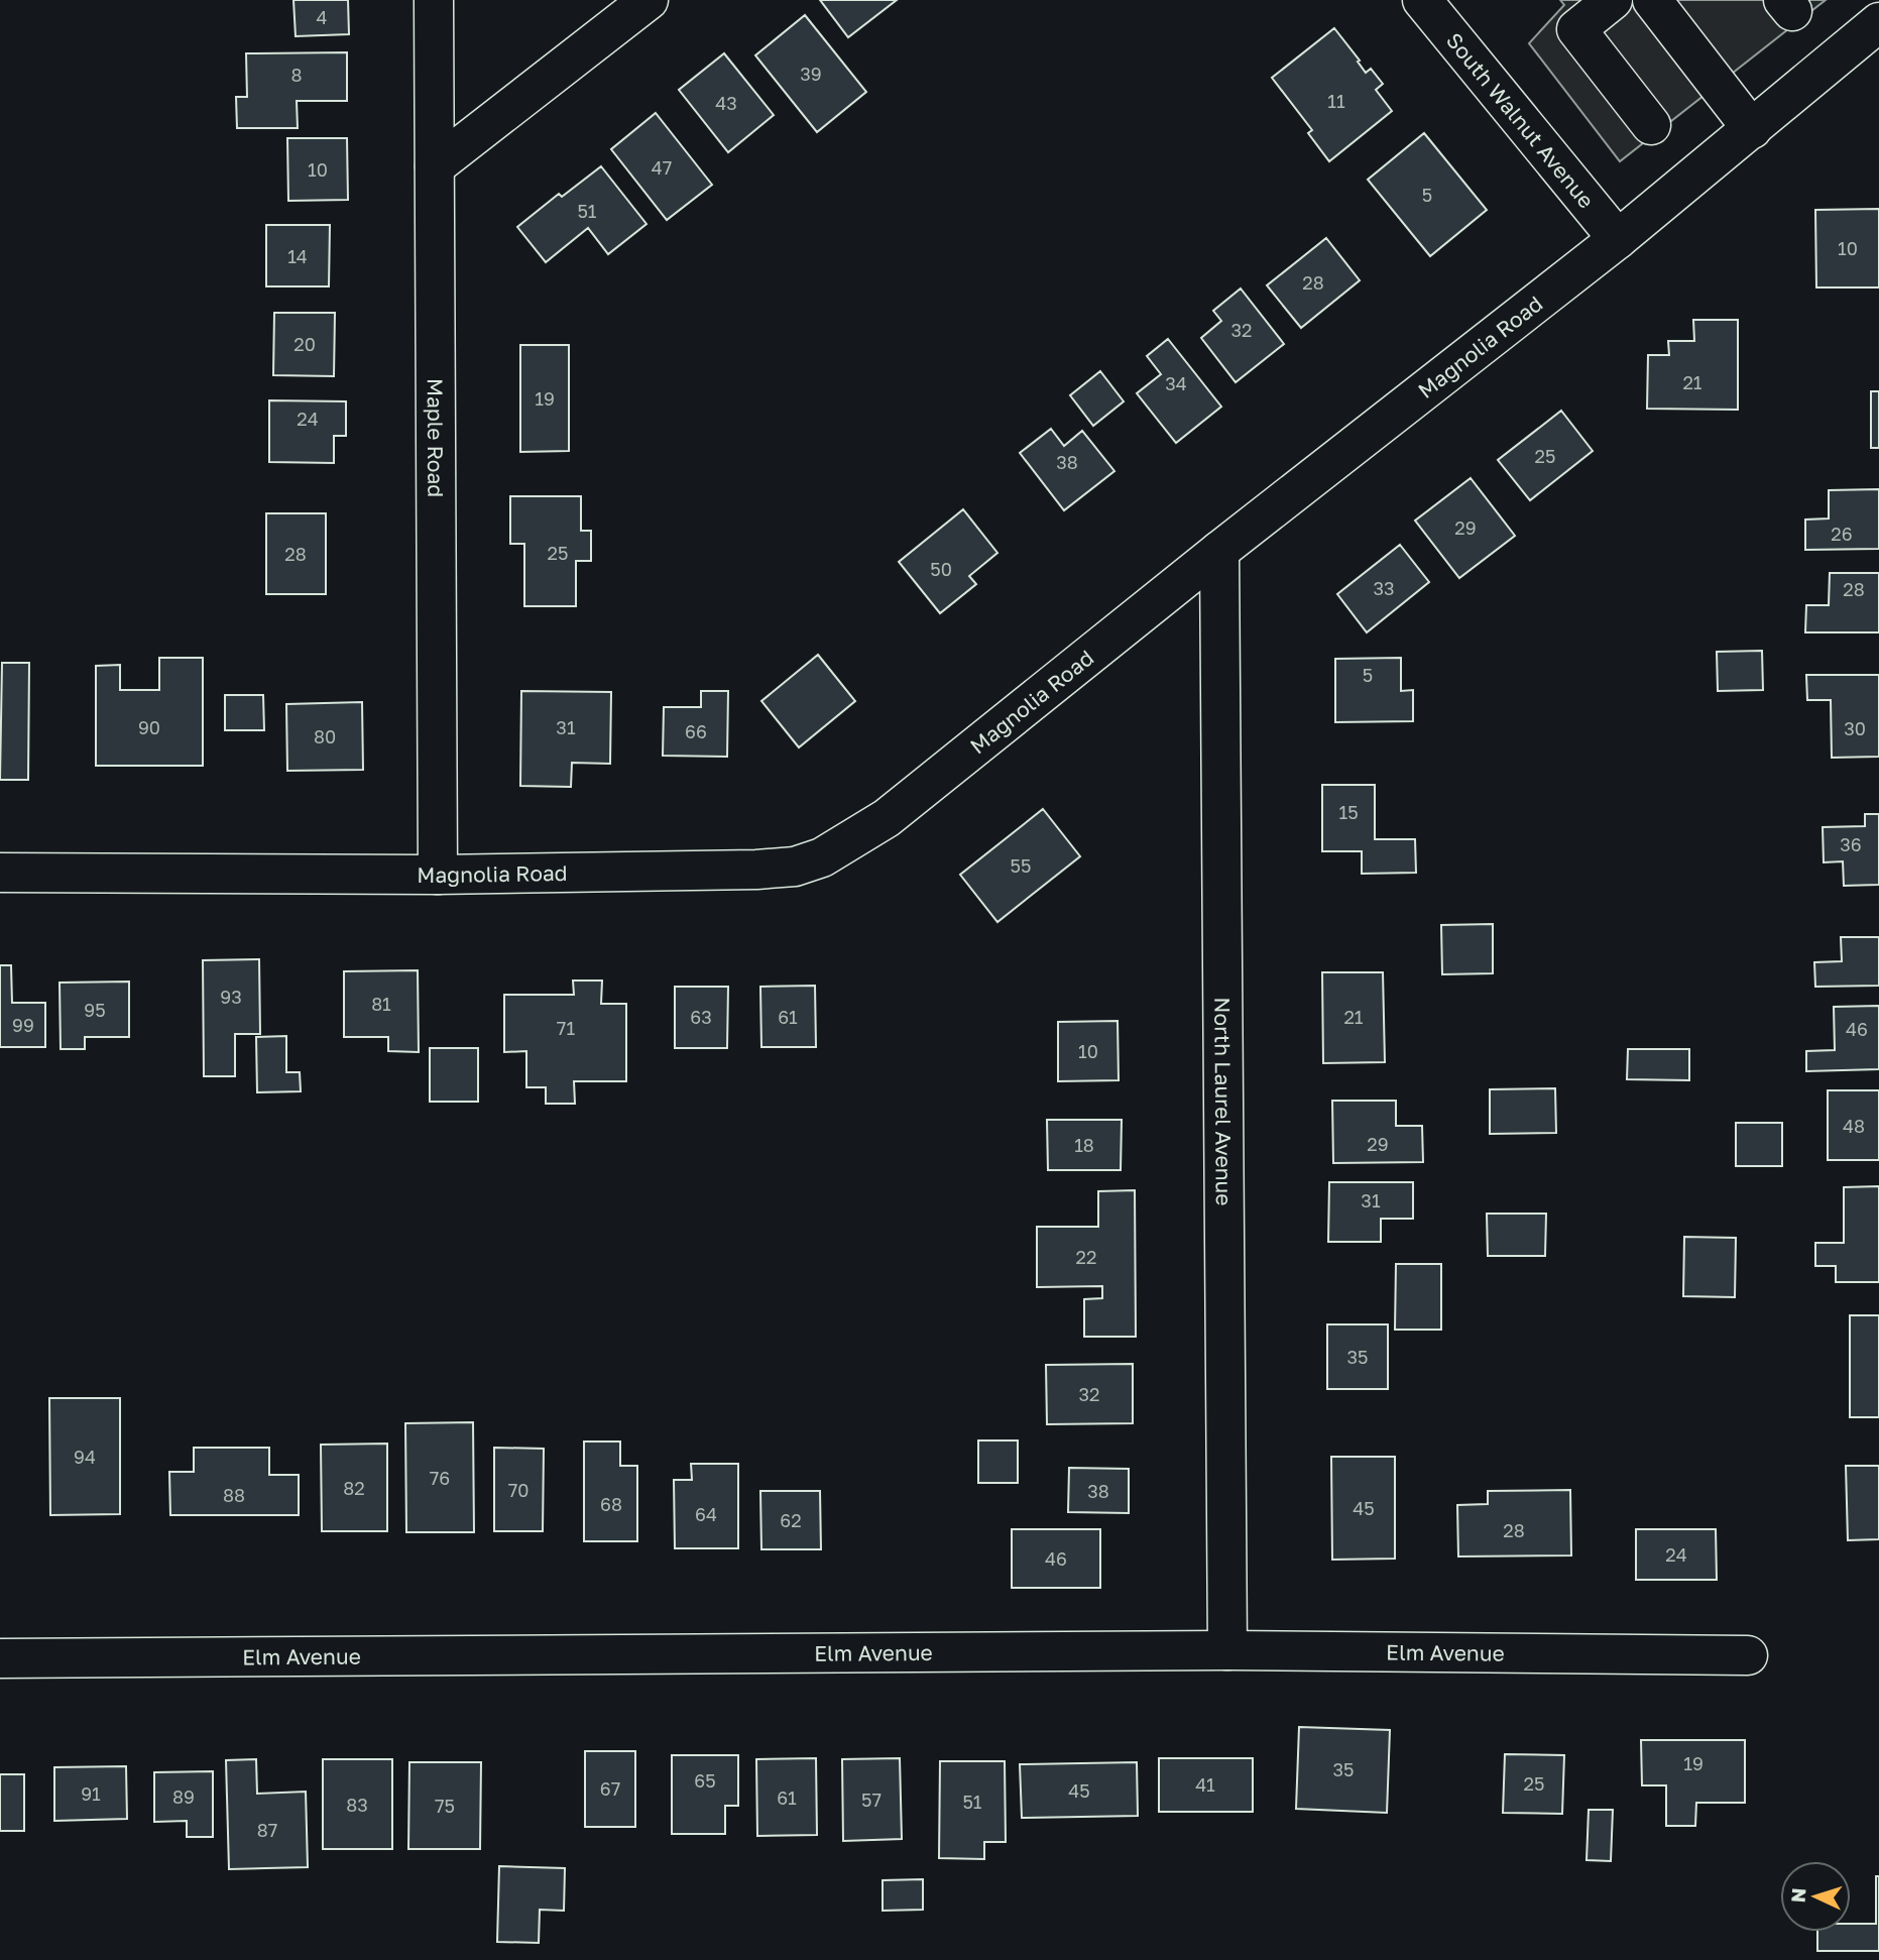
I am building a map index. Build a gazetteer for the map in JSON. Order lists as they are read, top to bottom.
{
  "streets": {
    "street": [
      "South Walnut Avenue",
      "Magnolia Road",
      "Maple Road",
      "North Laurel Avenue",
      "Elm Avenue"
    ]
  },
  "crossings": [
    ["South Walnut Avenue", "Magnolia Road"],
    ["Magnolia Road", "Maple Road"],
    ["Magnolia Road", "North Laurel Avenue"],
    ["North Laurel Avenue", "Elm Avenue"]
  ],
  "house_numbers": [
    "4",
    "39",
    "8",
    "11",
    "43",
    "47",
    "10",
    "5",
    "51",
    "10",
    "14",
    "28",
    "32",
    "20",
    "21",
    "34",
    "19",
    "24",
    "25",
    "38",
    "29",
    "26",
    "25",
    "28",
    "50",
    "33",
    "28",
    "5",
    "90",
    "31",
    "30",
    "66",
    "80",
    "15",
    "36",
    "55",
    "93",
    "81",
    "95",
    "63",
    "61",
    "21",
    "99",
    "71",
    "46",
    "10",
    "48",
    "29",
    "18",
    "31",
    "22",
    "35",
    "32",
    "94",
    "76",
    "82",
    "70",
    "38",
    "88",
    "68",
    "45",
    "64",
    "62",
    "28",
    "24",
    "46",
    "19",
    "35",
    "65",
    "25",
    "41",
    "67",
    "45",
    "91",
    "89",
    "61",
    "57",
    "51",
    "83",
    "75",
    "87"
  ],
  "north": "left"
}
